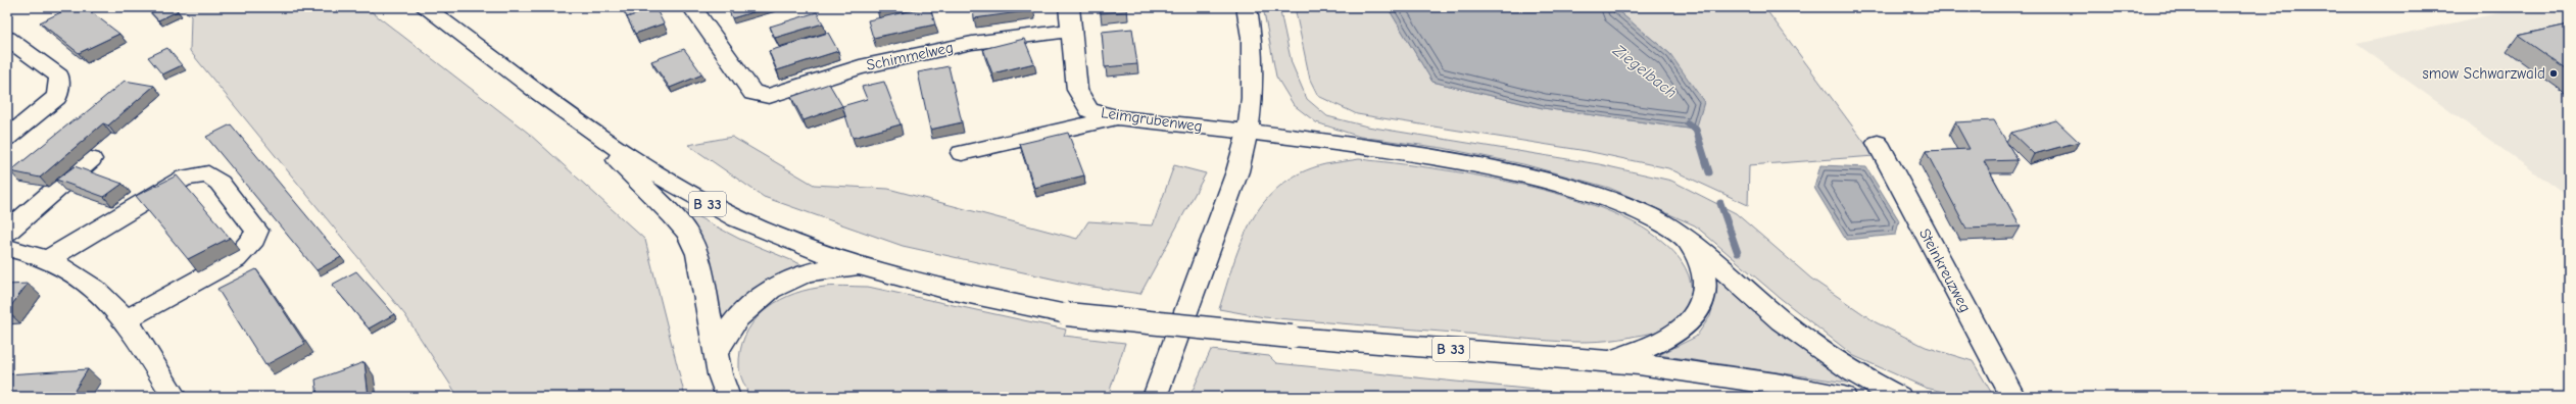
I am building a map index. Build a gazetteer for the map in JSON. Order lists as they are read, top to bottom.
{
  "streets": {
    "main road": [
      "Schimmelweg",
      "Leimgrubenweg",
      "B 33",
      "Steinkreuzweg"
    ]
  },
  "crossings": [
    ["Schimmelweg", "Leimgrubenweg"]
  ],
  "water": ["Ziegelbach"],
  "places": ["smow Schwarzwald"]
}
